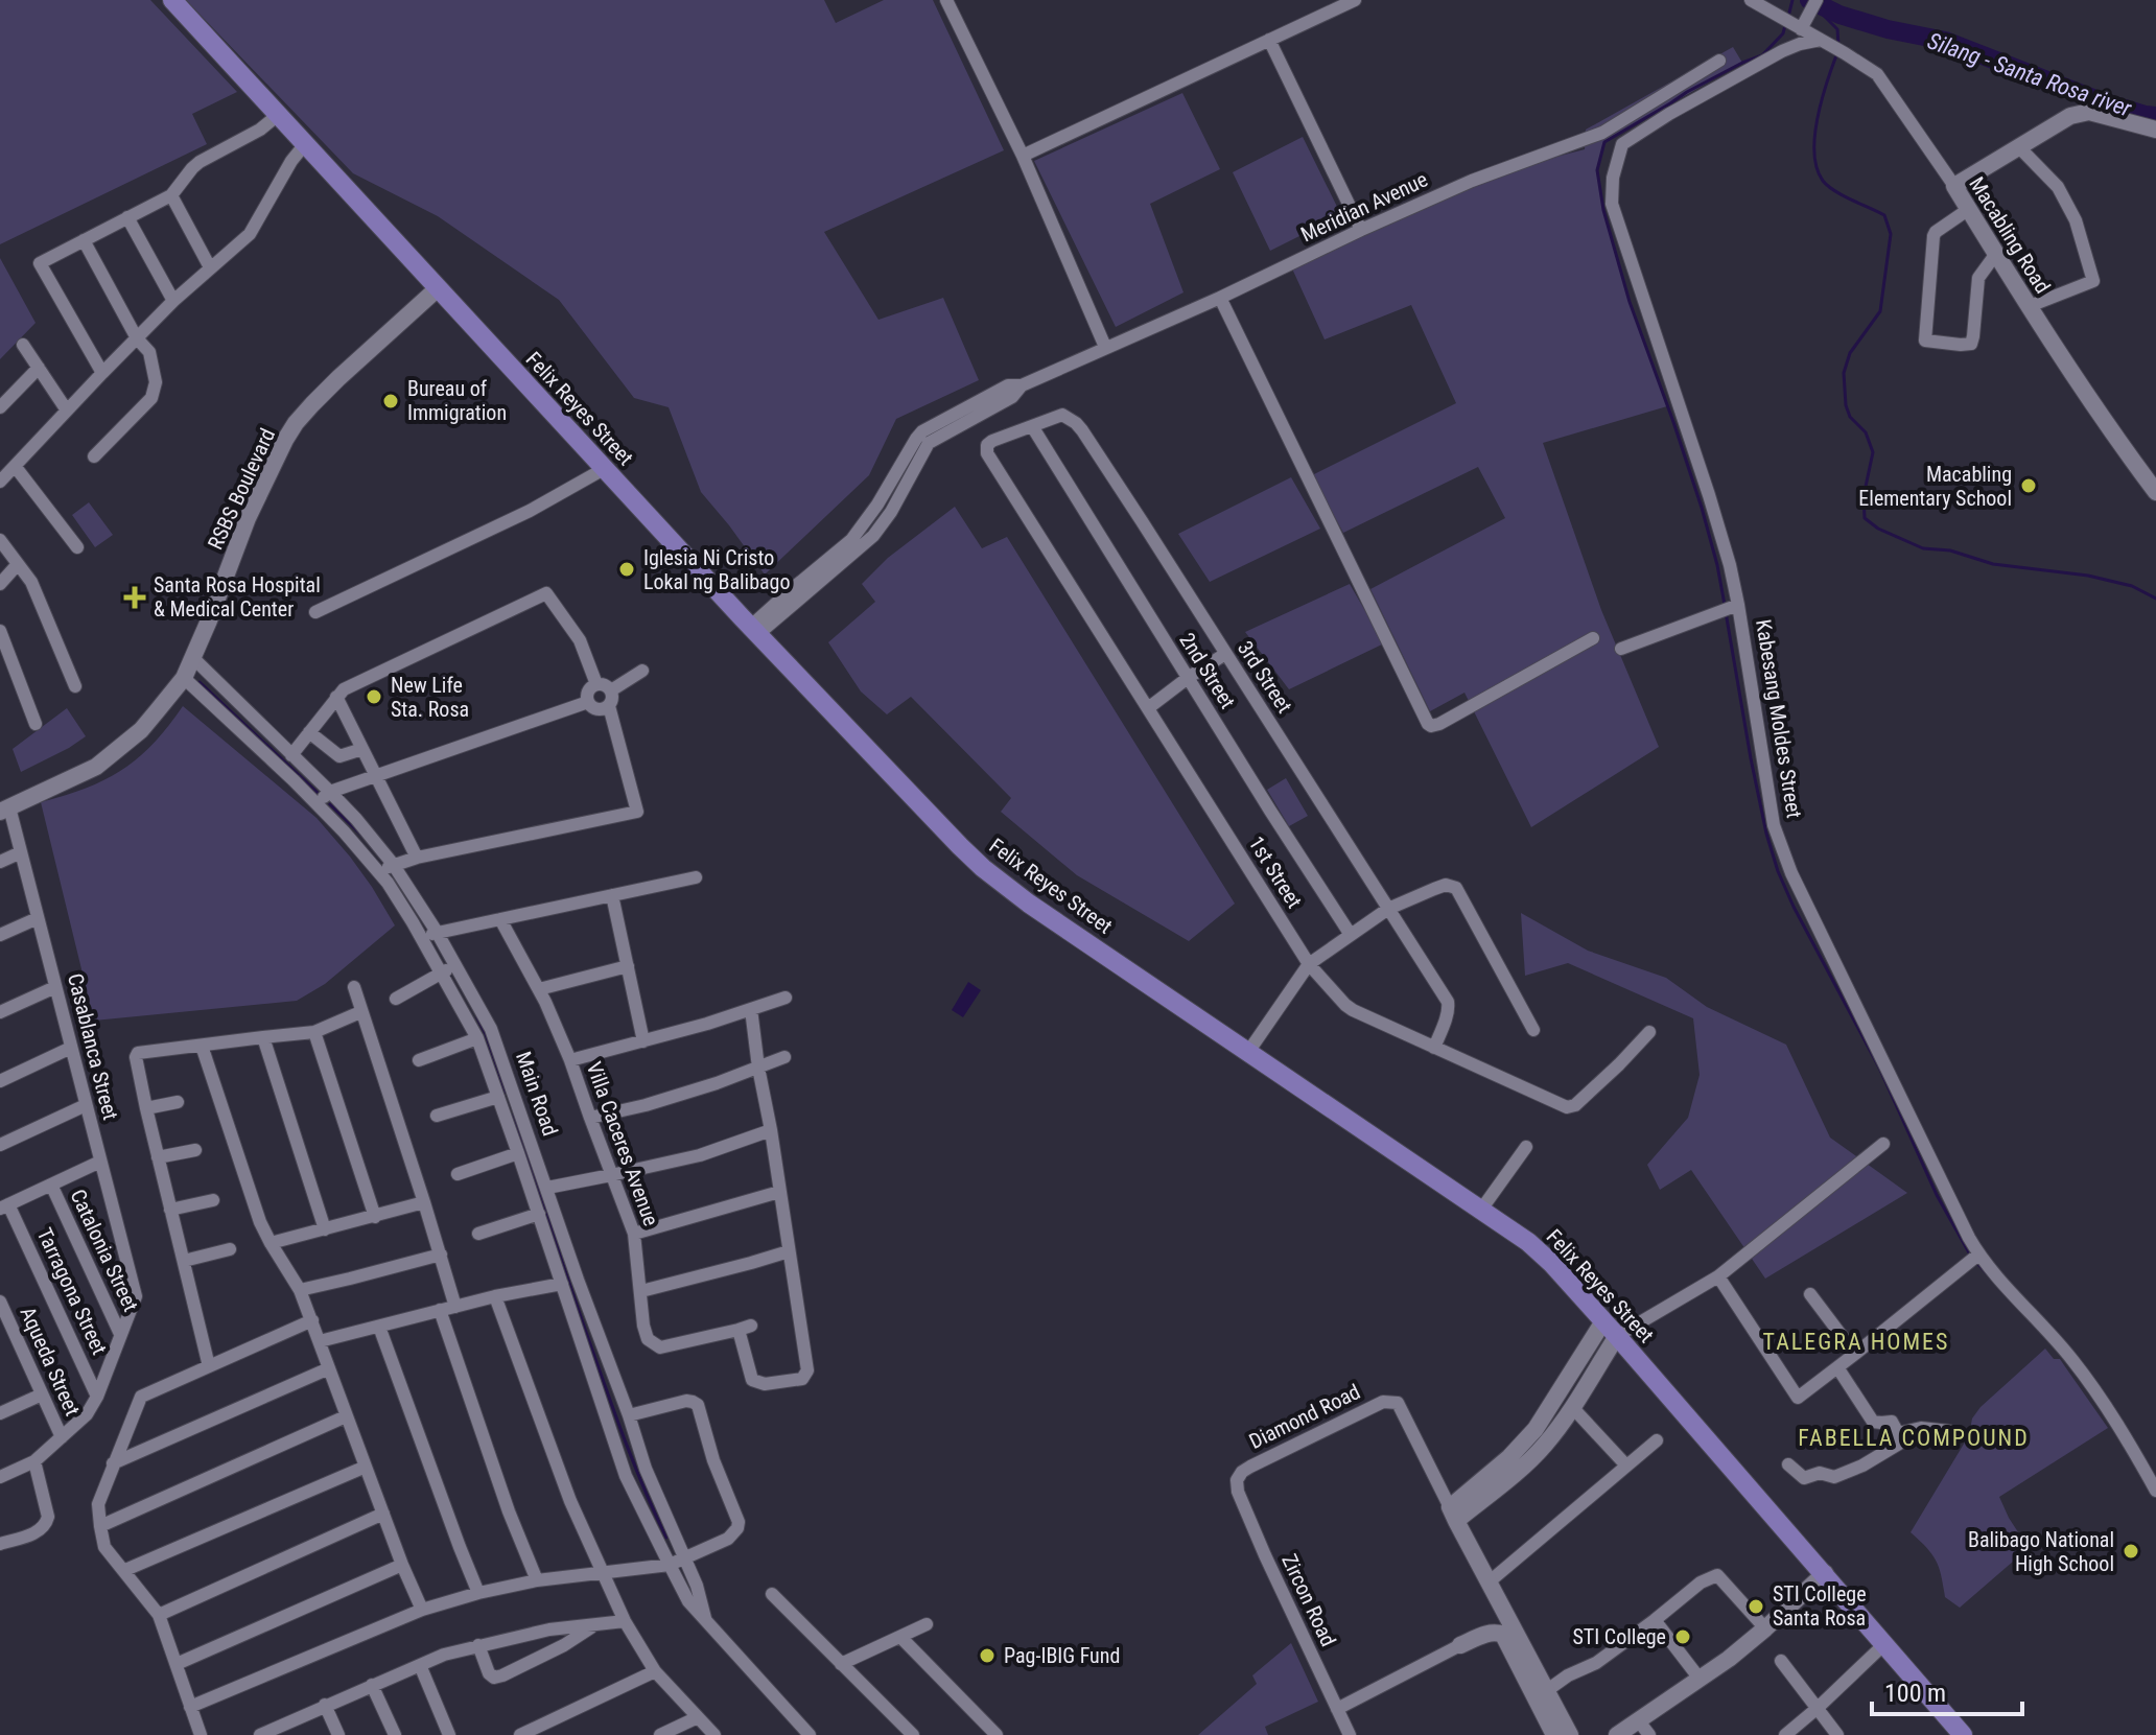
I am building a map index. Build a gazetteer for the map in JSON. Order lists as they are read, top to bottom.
{
  "streets": {
    "main road": ["Felix Reyes Street"],
    "street": [
      "Meridian Avenue",
      "Macabling Road",
      "RSBS Boulevard",
      "2nd Street",
      "3rd Street",
      "Kabesang Moldes Street",
      "1st Street",
      "Casablanca Street",
      "Main Road",
      "Villa Caceres Avenue",
      "Catalonia Street",
      "Tarragona Street",
      "Aqueda Street",
      "Diamond Road",
      "Zircon Road"
    ]
  },
  "crossings": [
    ["Meridian Avenue", "Felix Reyes Street"],
    ["Macabling Road", "Kabesang Moldes Street"],
    ["Felix Reyes Street", "RSBS Boulevard"],
    ["RSBS Boulevard", "Casablanca Street"],
    ["RSBS Boulevard", "Main Road"],
    ["2nd Street", "3rd Street"],
    ["3rd Street", "1st Street"],
    ["Casablanca Street", "Catalonia Street"],
    ["Diamond Road", "Zircon Road"]
  ],
  "districts": ["TALEGRA HOMES", "FABELLA COMPOUND"],
  "water": ["Silang - Santa Rosa river"],
  "places": {
    "other": [
      "Bureau of Immigration",
      "Macabling Elementary School",
      "Iglesia Ni Cristo Lokal ng Balibago",
      "New Life Sta. Rosa",
      "Balibago National High School",
      "STI College Santa Rosa",
      "STI College",
      "Pag-IBIG Fund"
    ],
    "health": ["Santa Rosa Hospital & Medical Center"]
  },
  "scale_bar": "100 m"
}
